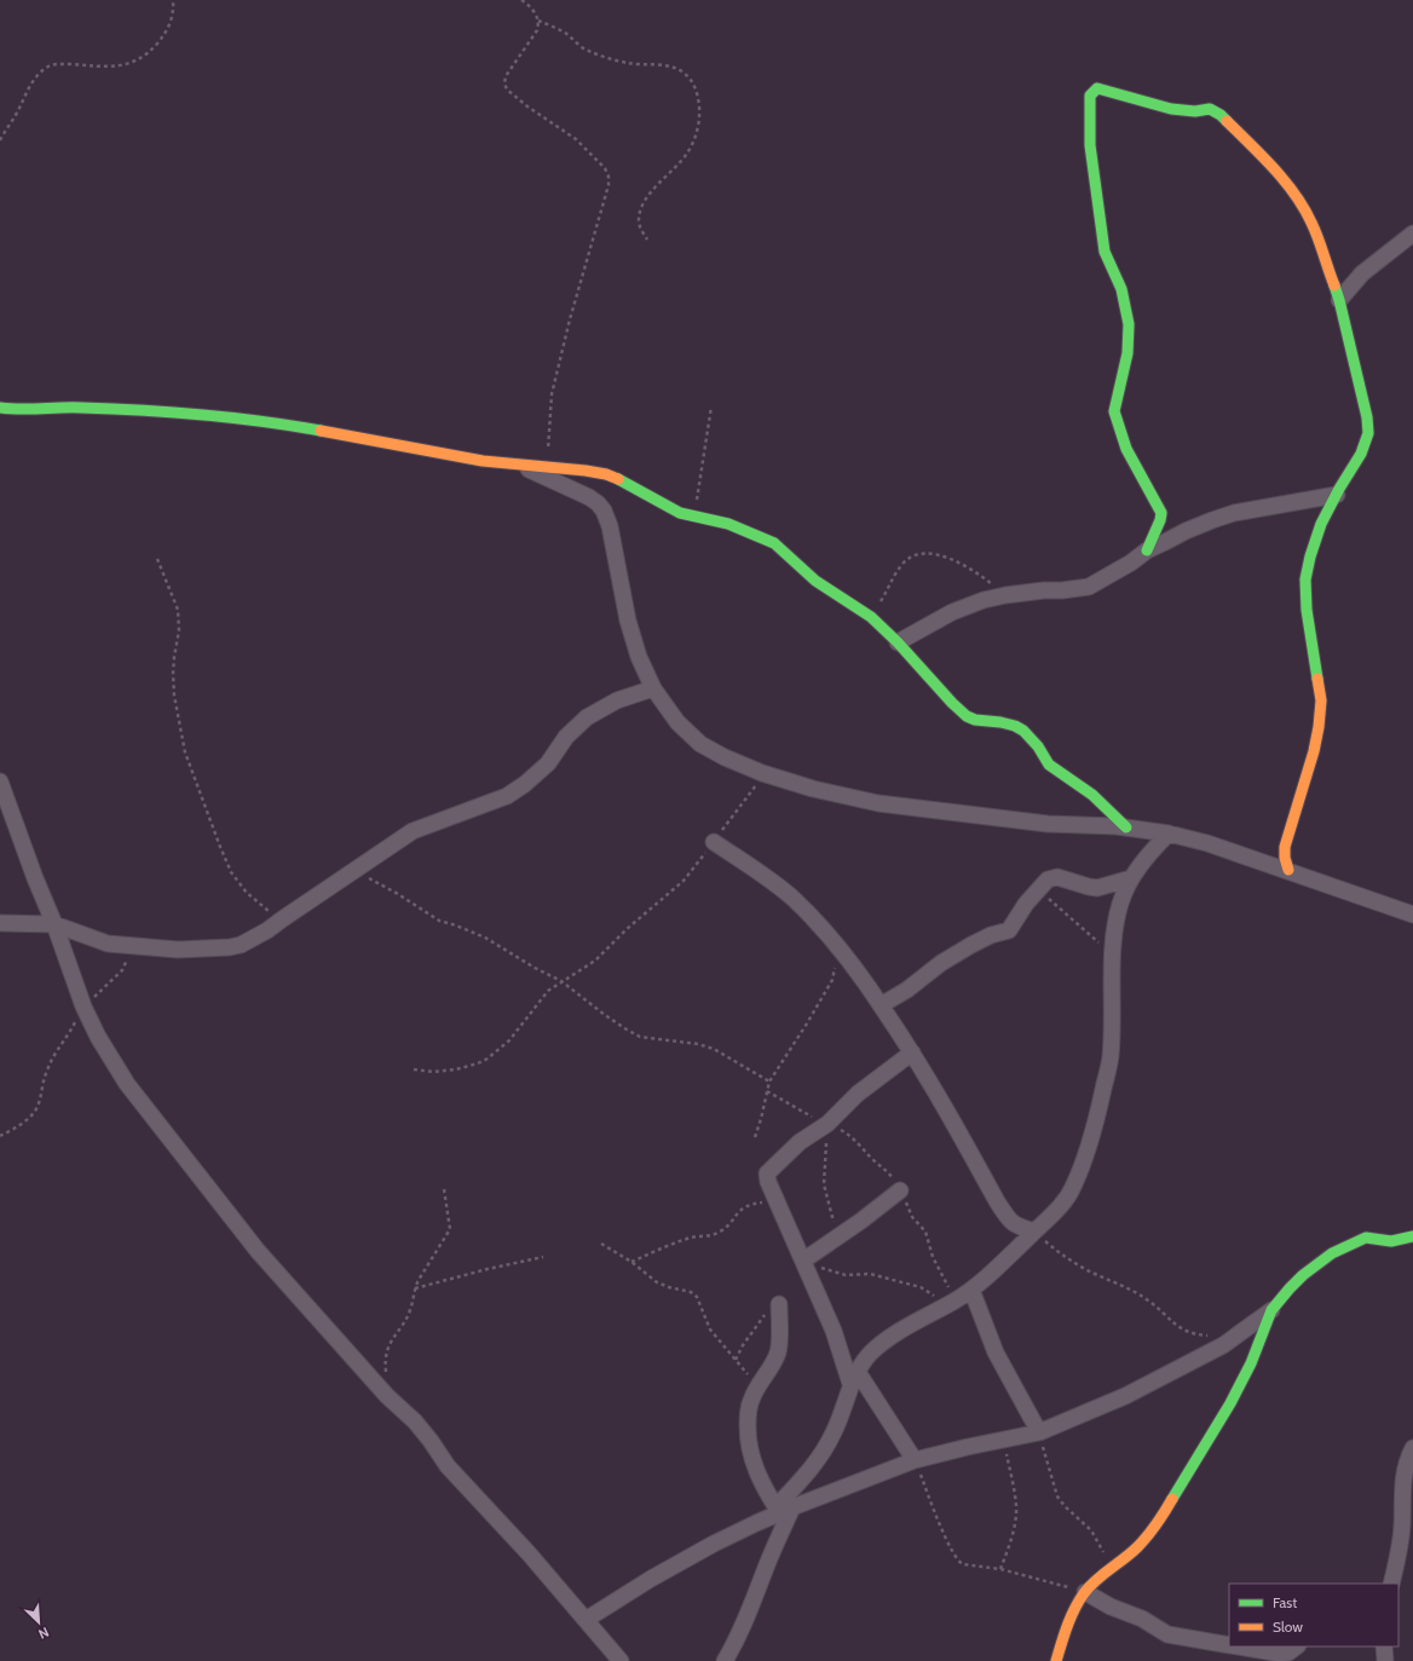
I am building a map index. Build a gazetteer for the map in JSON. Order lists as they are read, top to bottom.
{
  "legend": ["Fast", "Slow"],
  "north": "bottom right"
}
